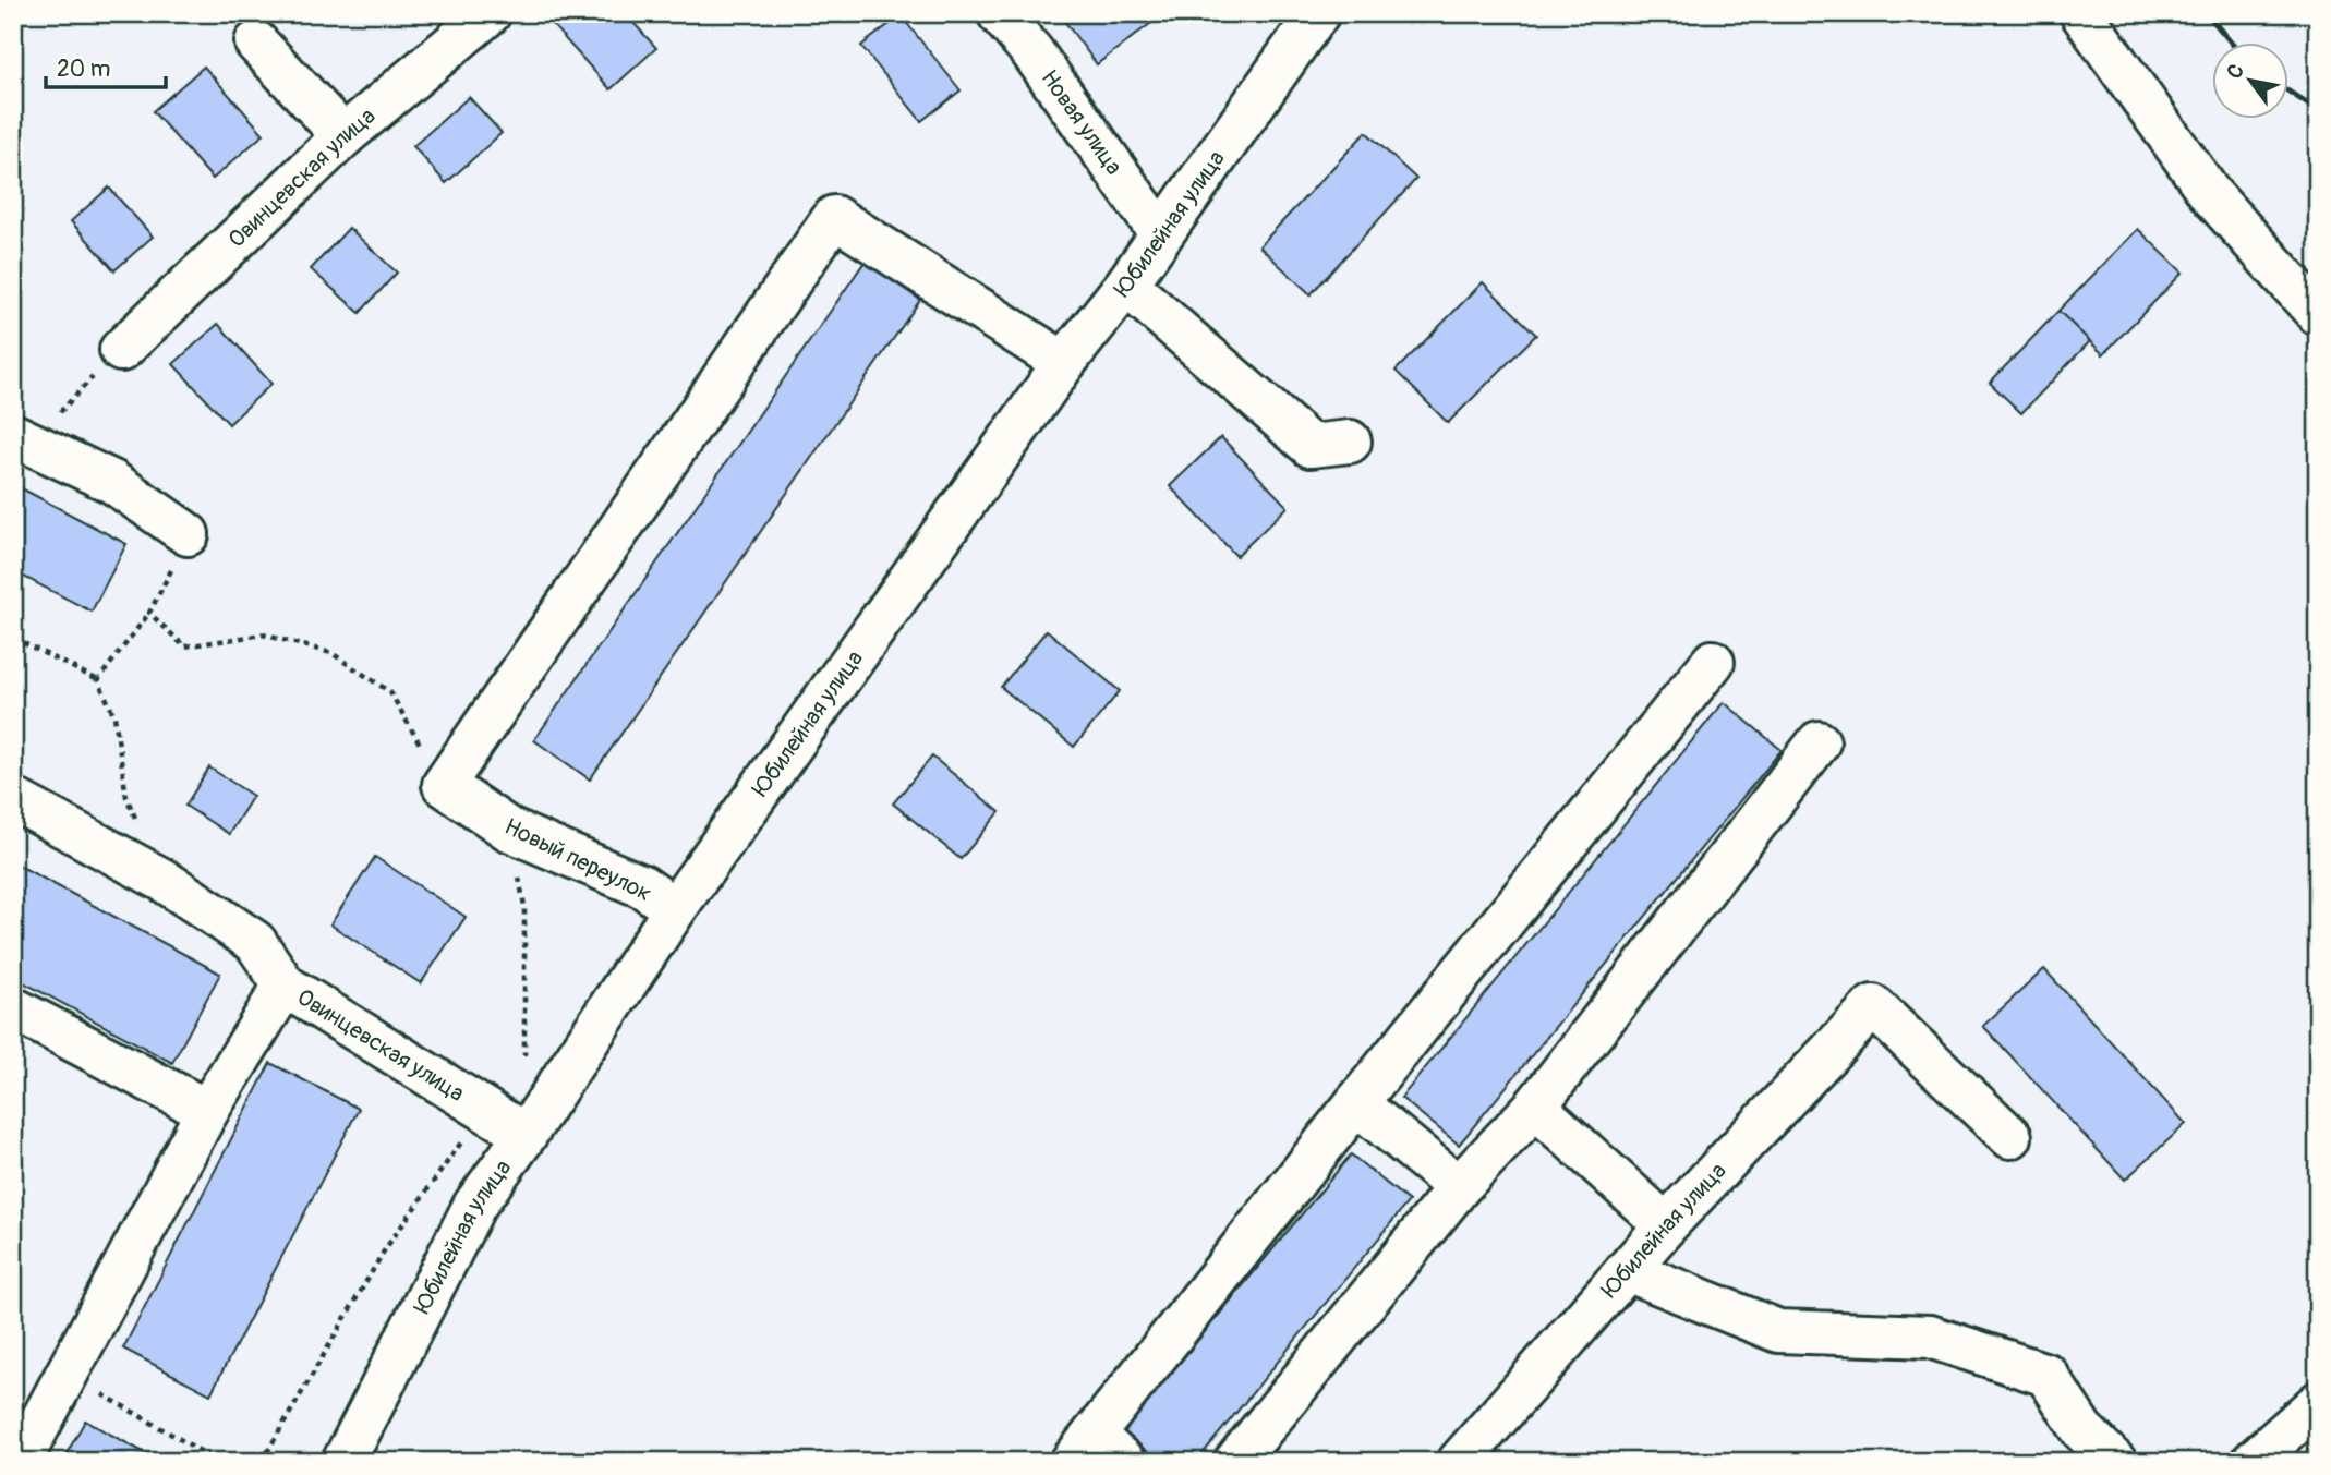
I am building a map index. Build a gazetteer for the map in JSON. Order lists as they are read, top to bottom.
{
  "streets": {
    "street": [
      "Новая улица",
      "Овинцевская улица",
      "Юбилейная улица",
      "Новый переулок"
    ]
  },
  "crossings": [
    ["Новая улица", "Юбилейная улица"],
    ["Овинцевская улица", "Юбилейная улица"],
    ["Юбилейная улица", "Новый переулок"]
  ],
  "scale_bar": "20 m",
  "north": "top left"
}
